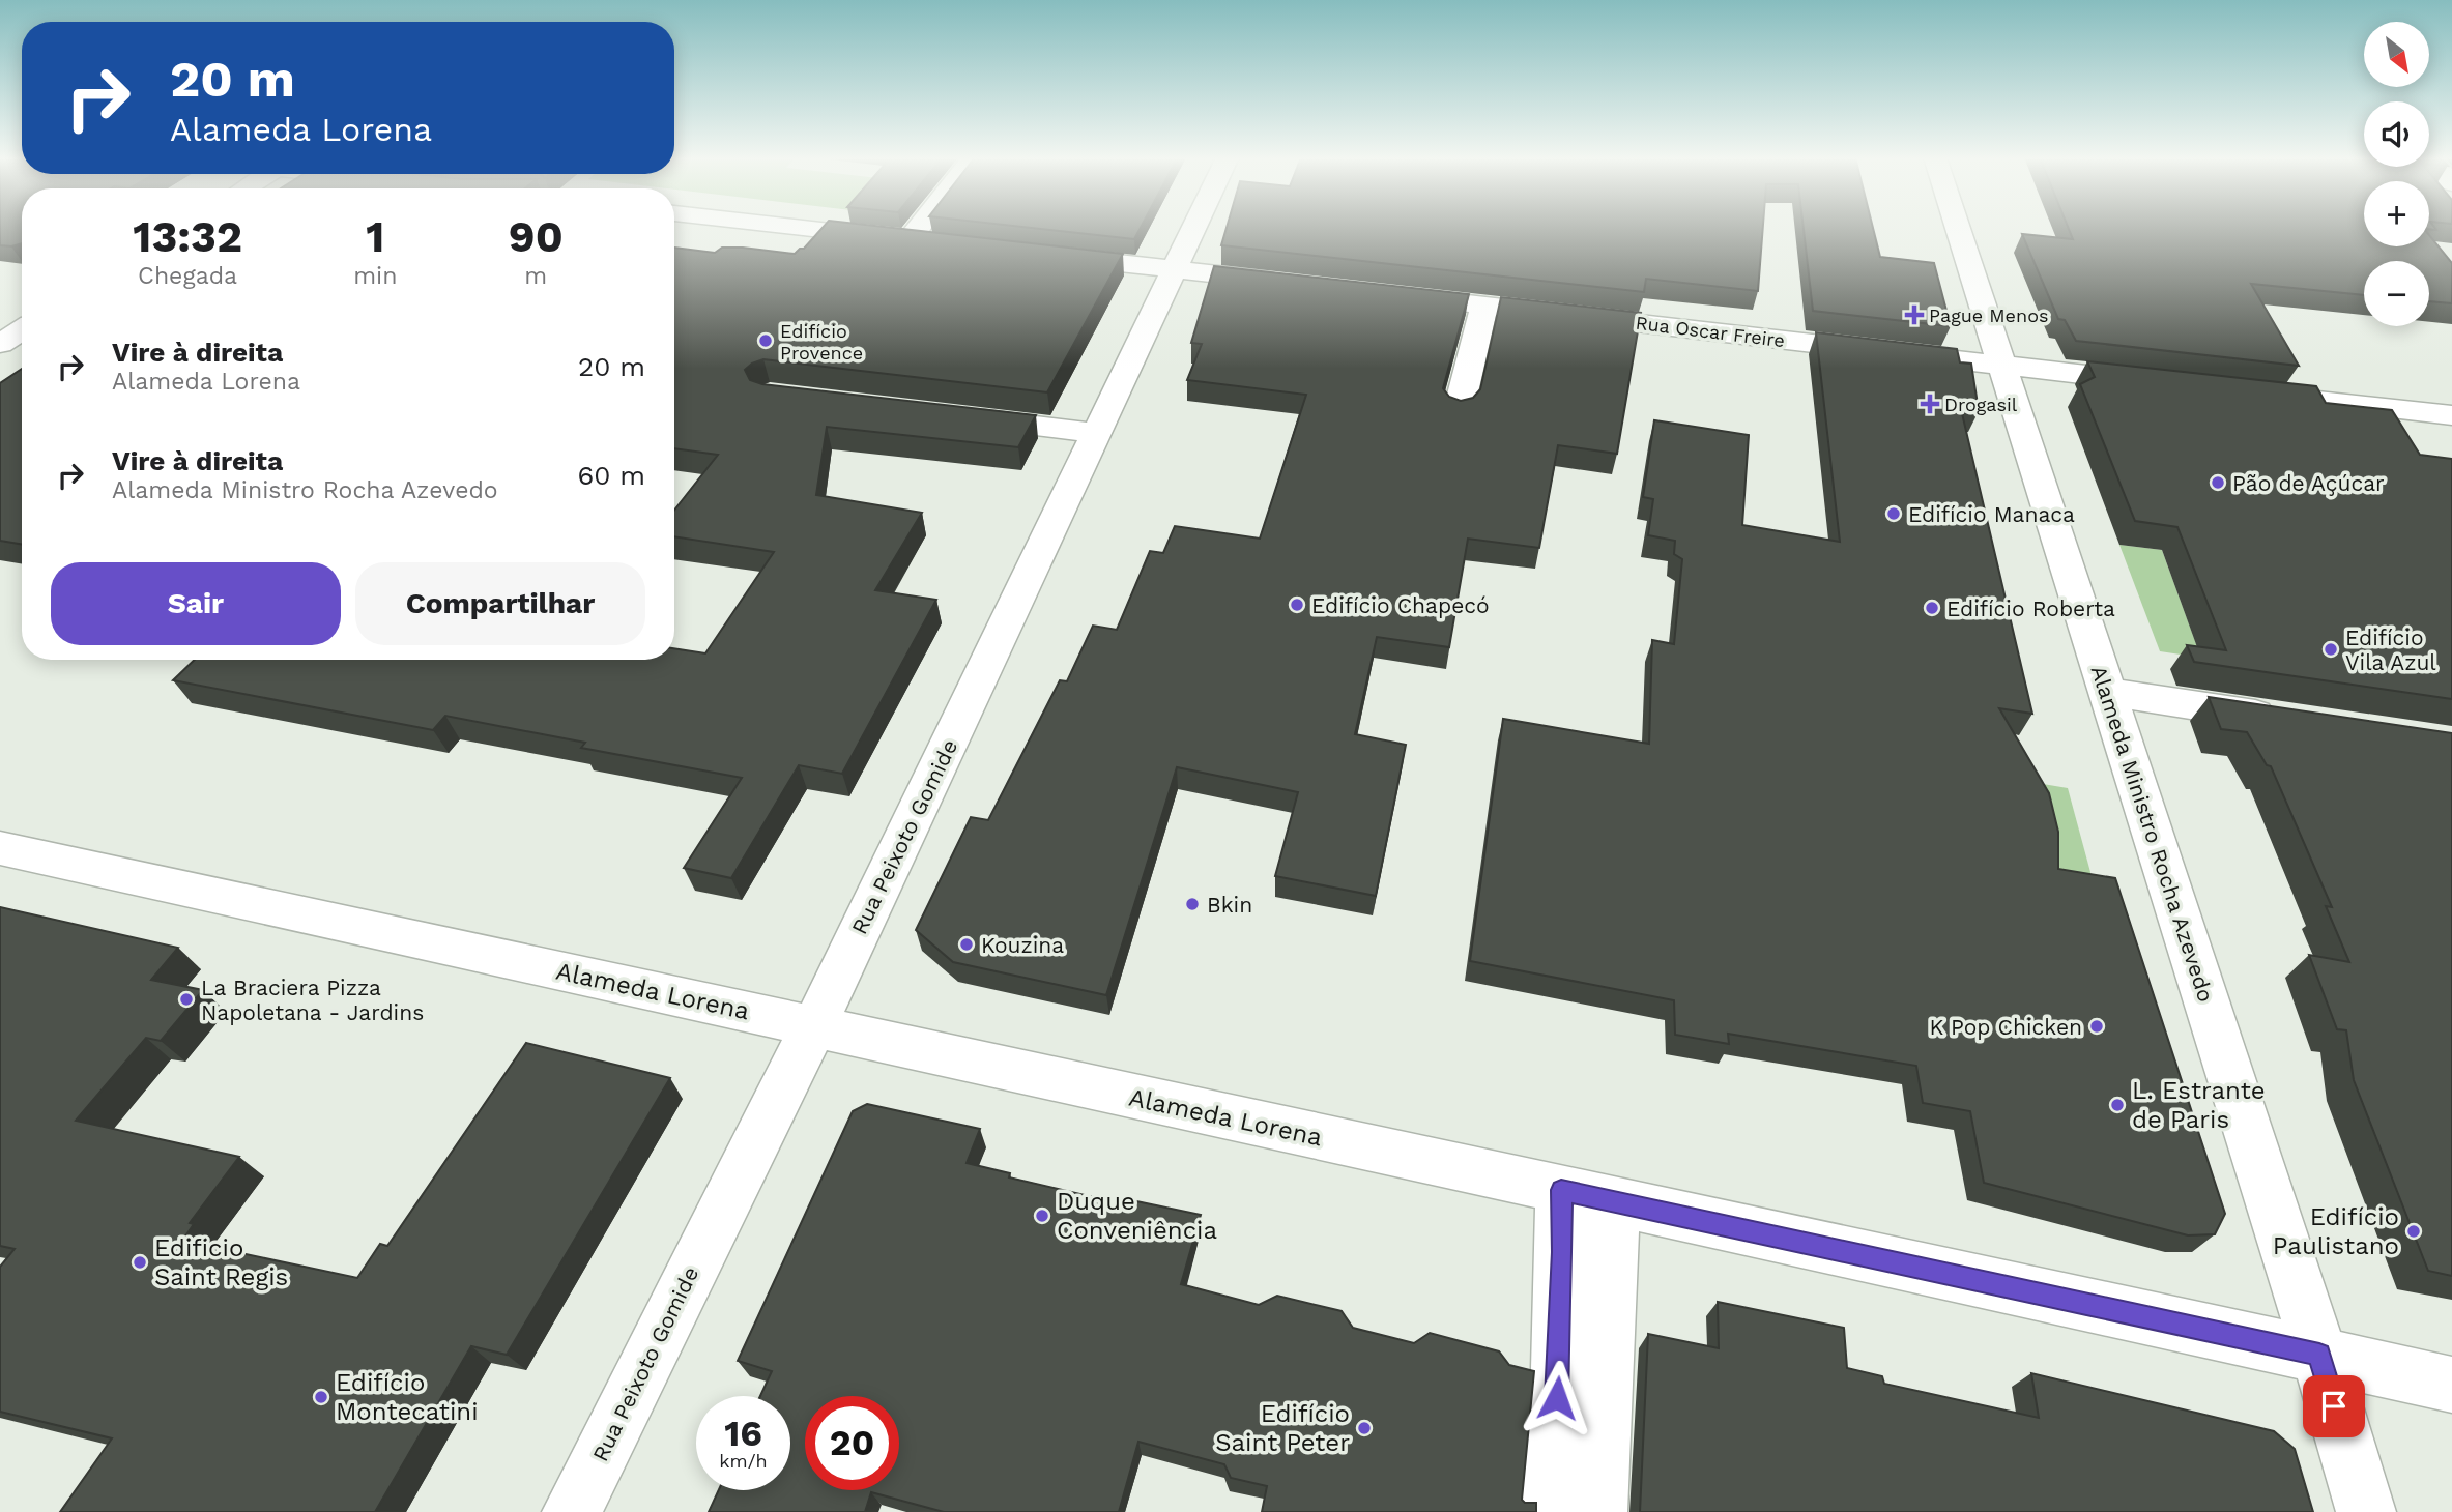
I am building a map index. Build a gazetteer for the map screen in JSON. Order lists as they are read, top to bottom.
{
  "streets": {
    "street": [
      "Rua Oscar Freire",
      "Alameda Ministro Rocha Azevedo",
      "Rua Peixoto Gomide",
      "Alameda Lorena"
    ]
  },
  "crossings": [
    ["Rua Oscar Freire", "Alameda Ministro Rocha Azevedo"],
    ["Alameda Ministro Rocha Azevedo", "Alameda Lorena"],
    ["Rua Peixoto Gomide", "Alameda Lorena"]
  ],
  "places": {
    "health": ["Pague Menos", "Drogasil"],
    "other": [
      "Edifício Provence",
      "Pão de Açúcar",
      "Edifício Manaca",
      "Edifício Chapecó",
      "Edifício Roberta",
      "Edifício Vila Azul",
      "Bkin",
      "Kouzina",
      "La Braciera Pizza Napoletana - Jardins",
      "K Pop Chicken",
      "L. Estrante de Paris",
      "Duque Conveniência",
      "Edifício Paulistano",
      "Edificio Saint Regis",
      "Edifício Montecatini",
      "Edifício Saint Peter"
    ]
  },
  "north": "bottom right",
  "page": {
    "map_buttons": ["+", "−"],
    "turn": ["20 m", "Alameda Lorena"],
    "eta": [
      "13:32",
      "Chegada",
      "1",
      "min",
      "90",
      "m"
    ],
    "list": [
      {
        "name": "Vire à direita",
        "note": "Alameda Lorena",
        "value": "20 m"
      },
      {
        "name": "Vire à direita",
        "note": "Alameda Ministro Rocha Azevedo",
        "value": "60 m"
      }
    ],
    "buttons": ["Sair", "Compartilhar"],
    "speed": "16 km/h",
    "limit": "20"
  }
}
